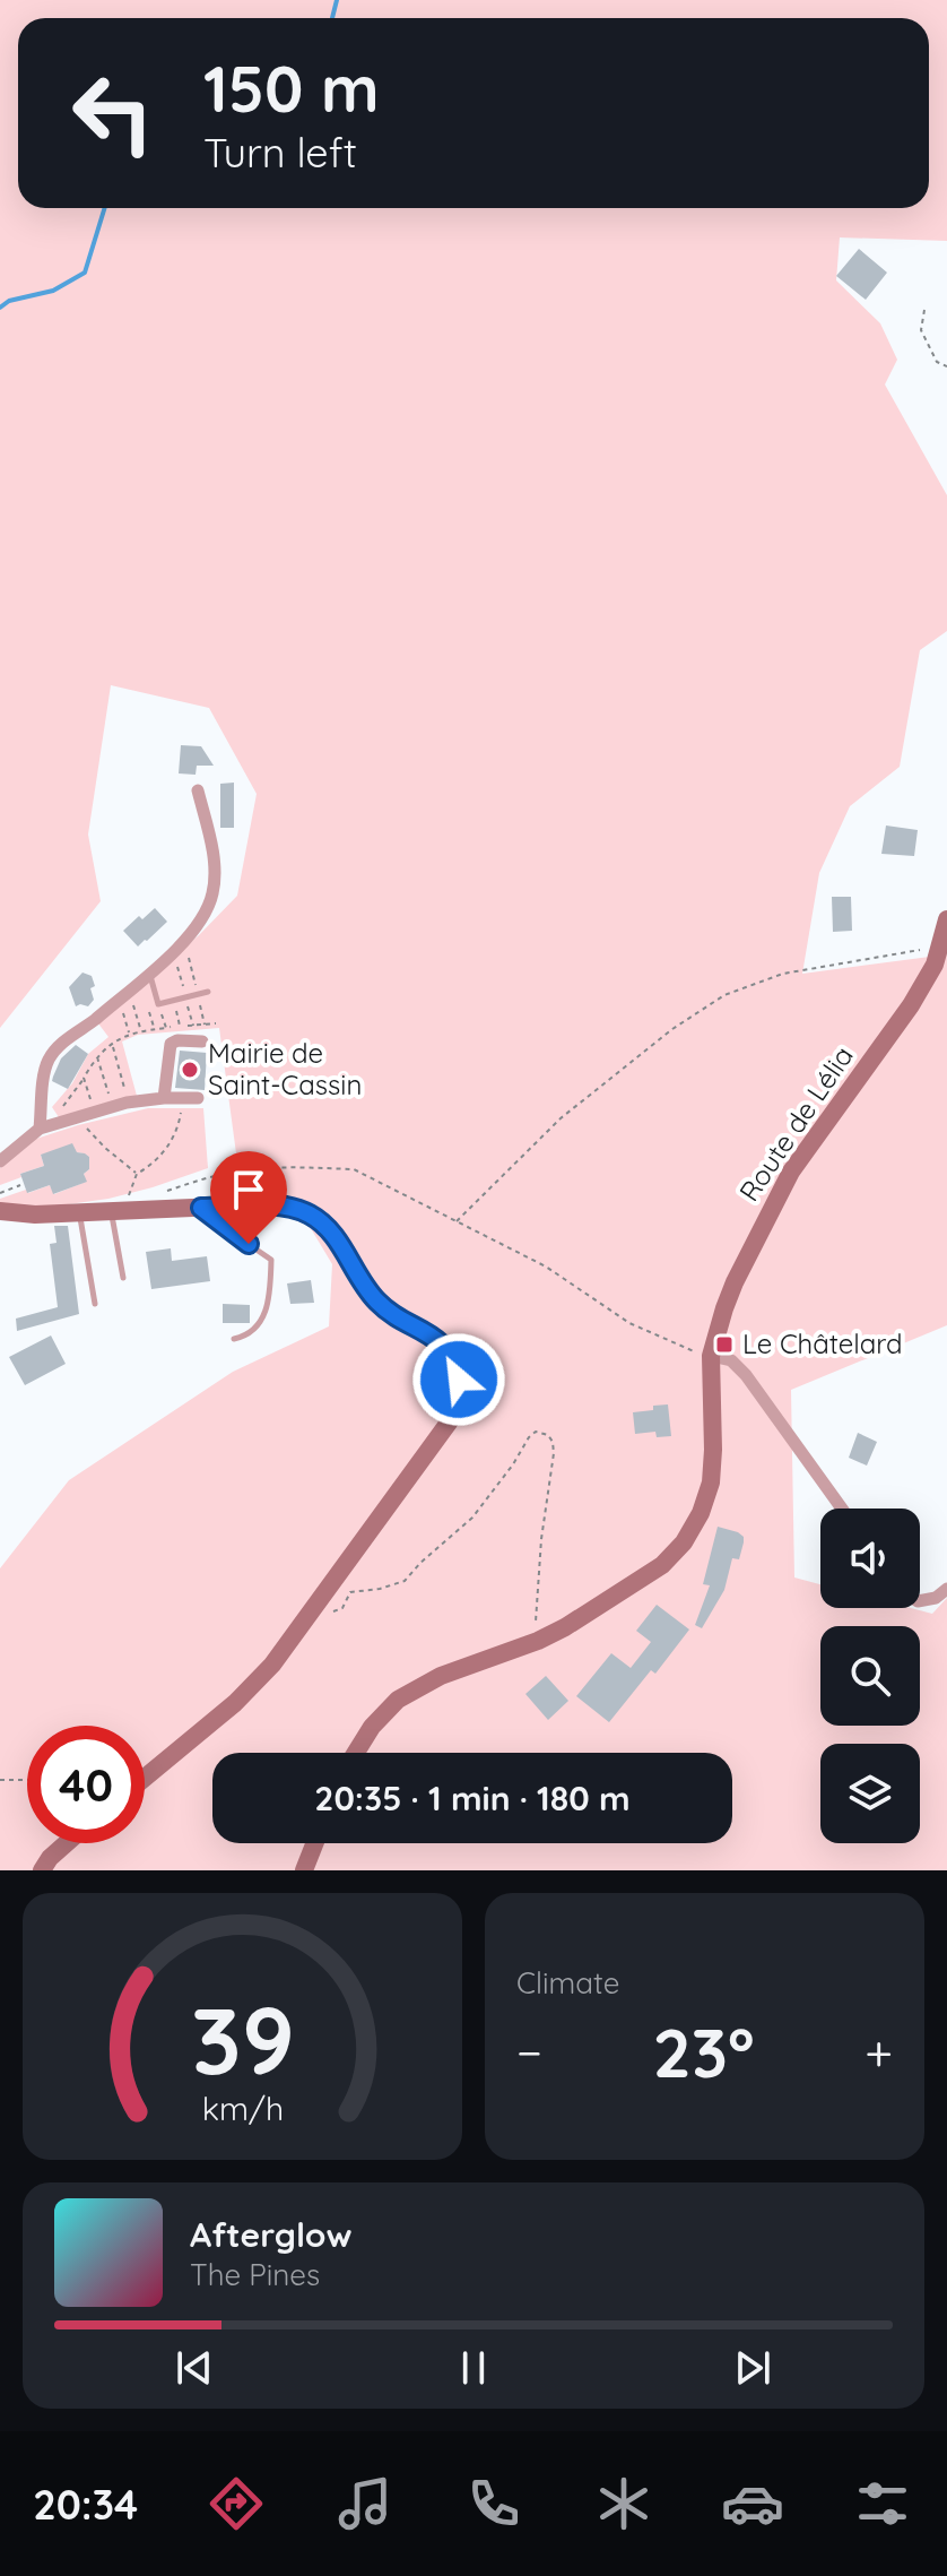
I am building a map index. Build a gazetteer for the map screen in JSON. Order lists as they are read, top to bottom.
{
  "streets": {
    "street": ["Route de Lélia"]
  },
  "places": {
    "other": ["Mairie de Saint-Cassin"],
    "transit": ["Le Châtelard"]
  },
  "page": {
    "turn": ["150 m", "Turn left"],
    "limit": "40",
    "trip": "20:35 · 1 min · 180 m",
    "tile": "Climate",
    "heat": ["−", "23°", "+"],
    "song": ["Afterglow", "The Pines"],
    "tabs": "20:34",
    "gauge": ["39", "km/h"]
  }
}
